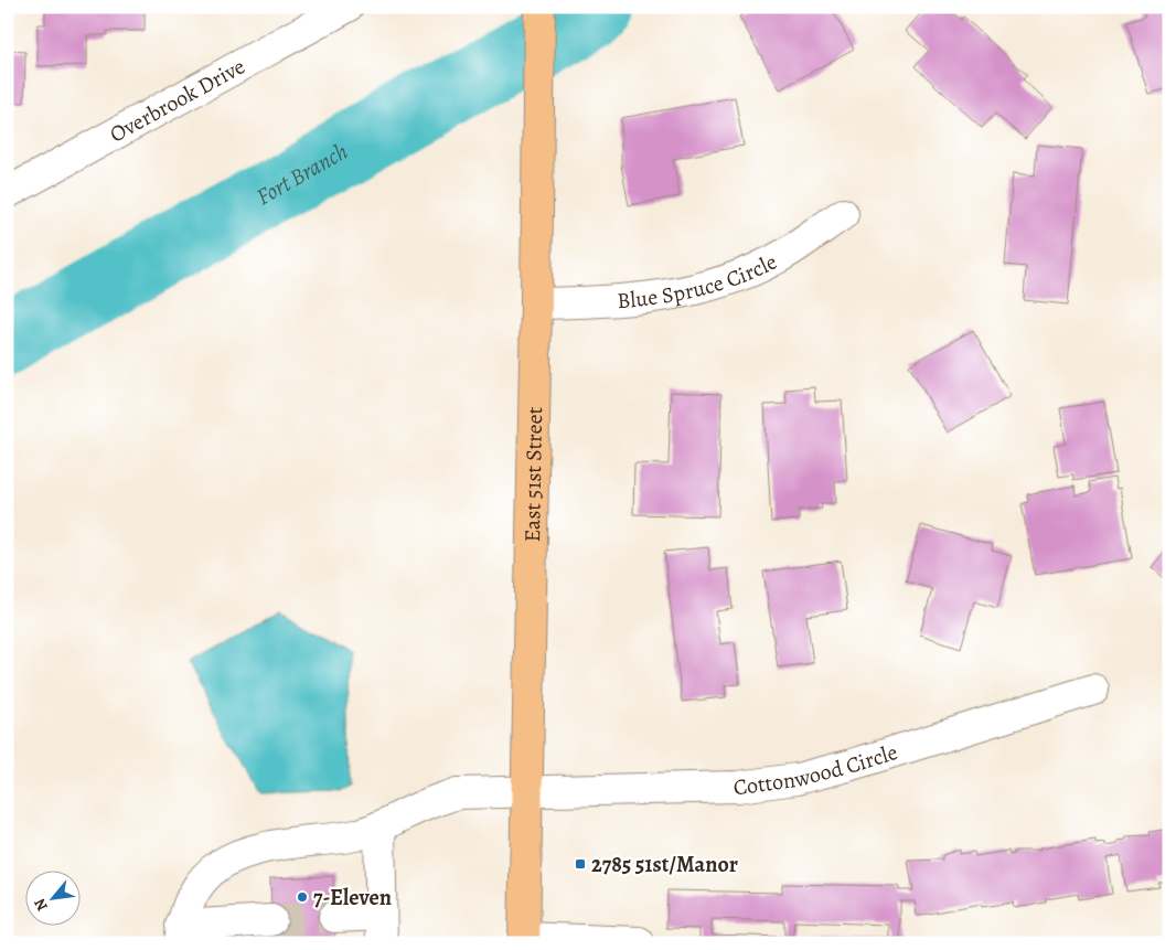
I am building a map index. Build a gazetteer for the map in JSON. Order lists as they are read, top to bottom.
{
  "streets": {
    "main road": ["East 51st Street"],
    "street": ["Overbrook Drive", "Blue Spruce Circle", "Cottonwood Circle"]
  },
  "crossings": [
    ["Blue Spruce Circle", "East 51st Street"],
    ["East 51st Street", "Cottonwood Circle"]
  ],
  "water": ["Fort Branch"],
  "places": {
    "transit": ["2785 51st/Manor"],
    "other": ["7-Eleven"]
  },
  "north": "bottom left"
}
